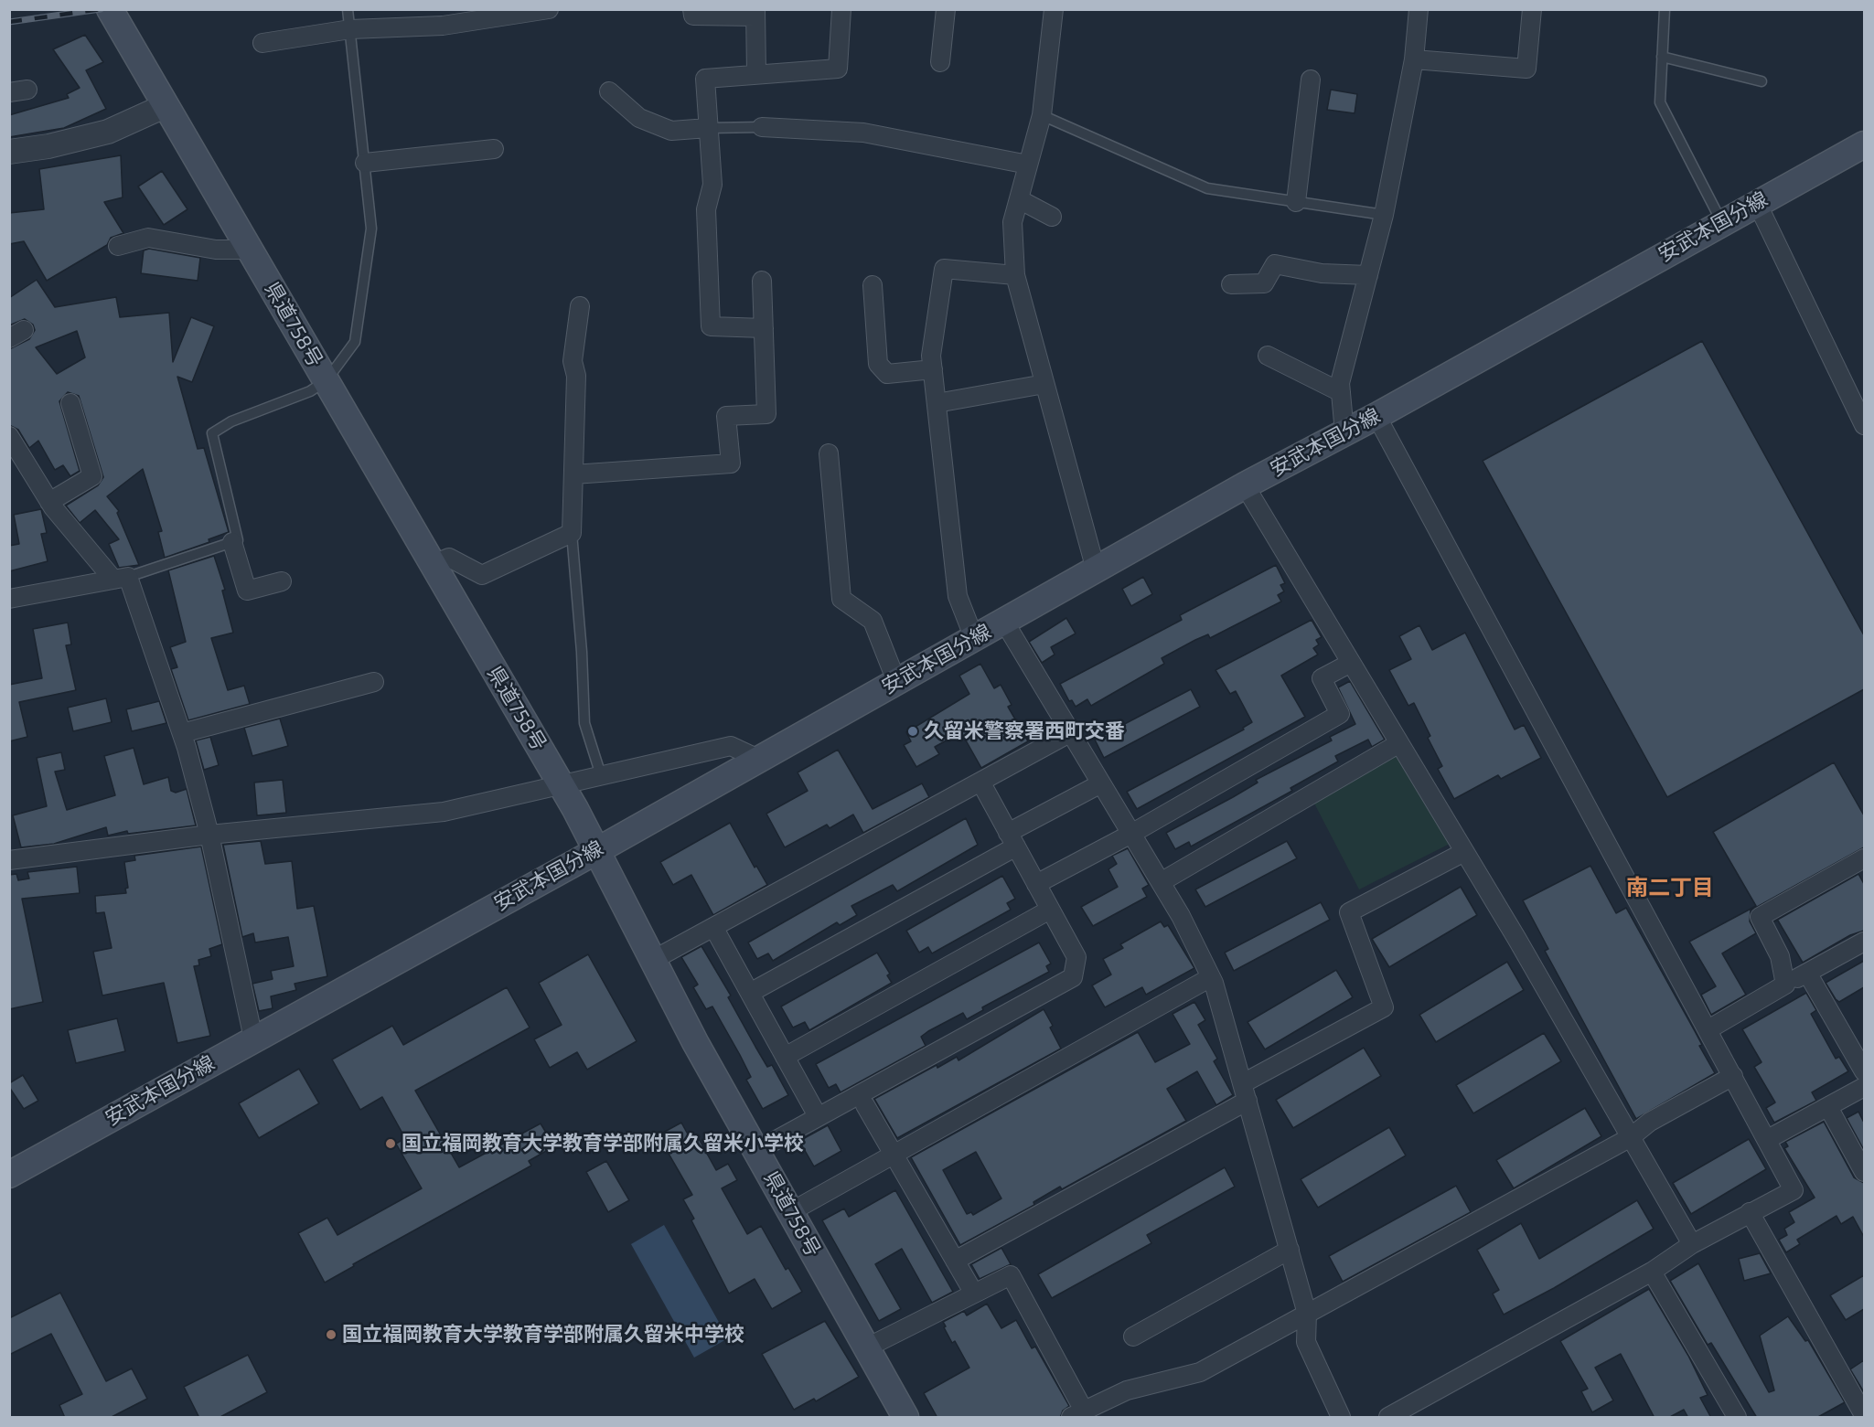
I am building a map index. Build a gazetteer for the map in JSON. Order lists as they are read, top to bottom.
{
  "streets": {
    "main road": ["安武本国分線", "県道758号"]
  },
  "crossings": [
    ["安武本国分線", "県道758号"]
  ],
  "districts": ["南二丁目"],
  "places": ["久留米警察署西町交番", "国立福岡教育大学教育学部附属久留米小学校", "国立福岡教育大学教育学部附属久留米中学校"]
}
